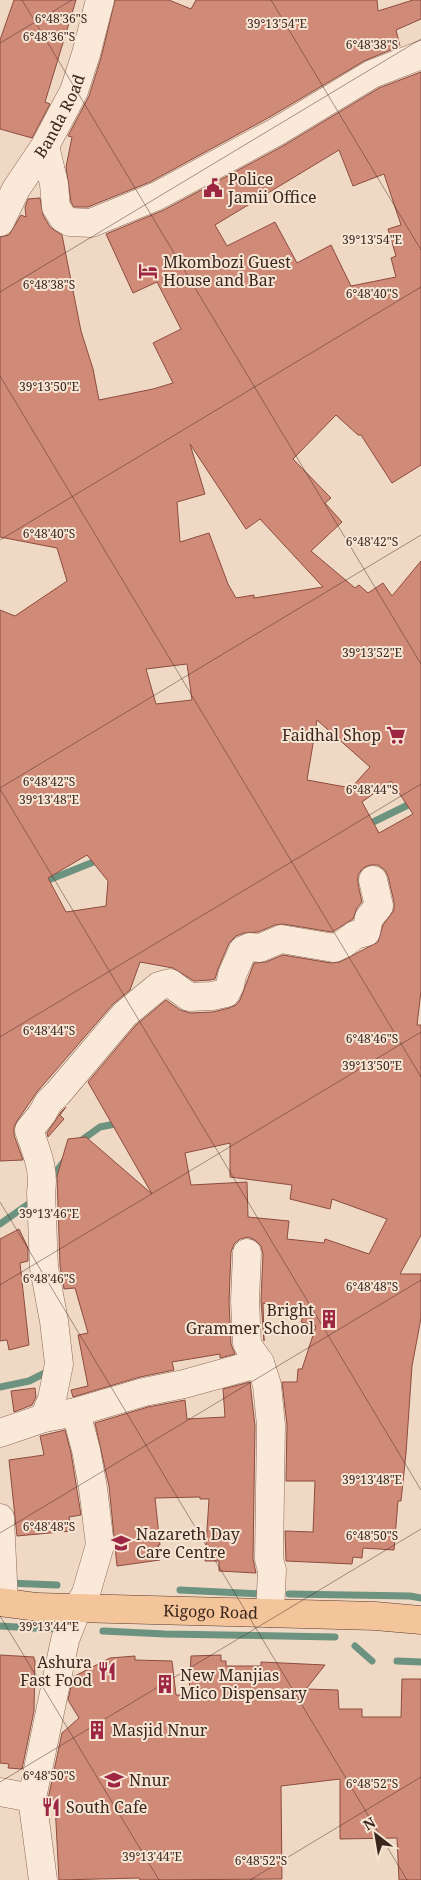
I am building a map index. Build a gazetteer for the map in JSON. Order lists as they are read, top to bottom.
{
  "streets": {
    "main road": ["Kigogo Road"],
    "street": ["Banda Road"]
  },
  "places": {
    "public building": ["Police Jamii Office"],
    "hotel": ["Mkombozi Guest House and Bar"],
    "supermarket": ["Faidhal Shop"],
    "building": ["Bright Grammer School", "New Manjias Mico Dispensary", "Masjid Nnur"],
    "school or university": ["Nazareth Day Care Centre", "Nnur"],
    "restaurant": ["Ashura Fast Food", "South Cafe"]
  },
  "north": "top left",
  "coordinates": [
    "6°48'36\"S",
    "39°13'54\"E",
    "6°48'38\"S",
    "6°48'40\"S",
    "39°13'50\"E",
    "6°48'42\"S",
    "39°13'52\"E",
    "6°48'44\"S",
    "39°13'48\"E",
    "6°48'46\"S",
    "39°13'46\"E",
    "6°48'48\"S",
    "6°48'50\"S",
    "39°13'44\"E",
    "6°48'52\"S"
  ]
}
